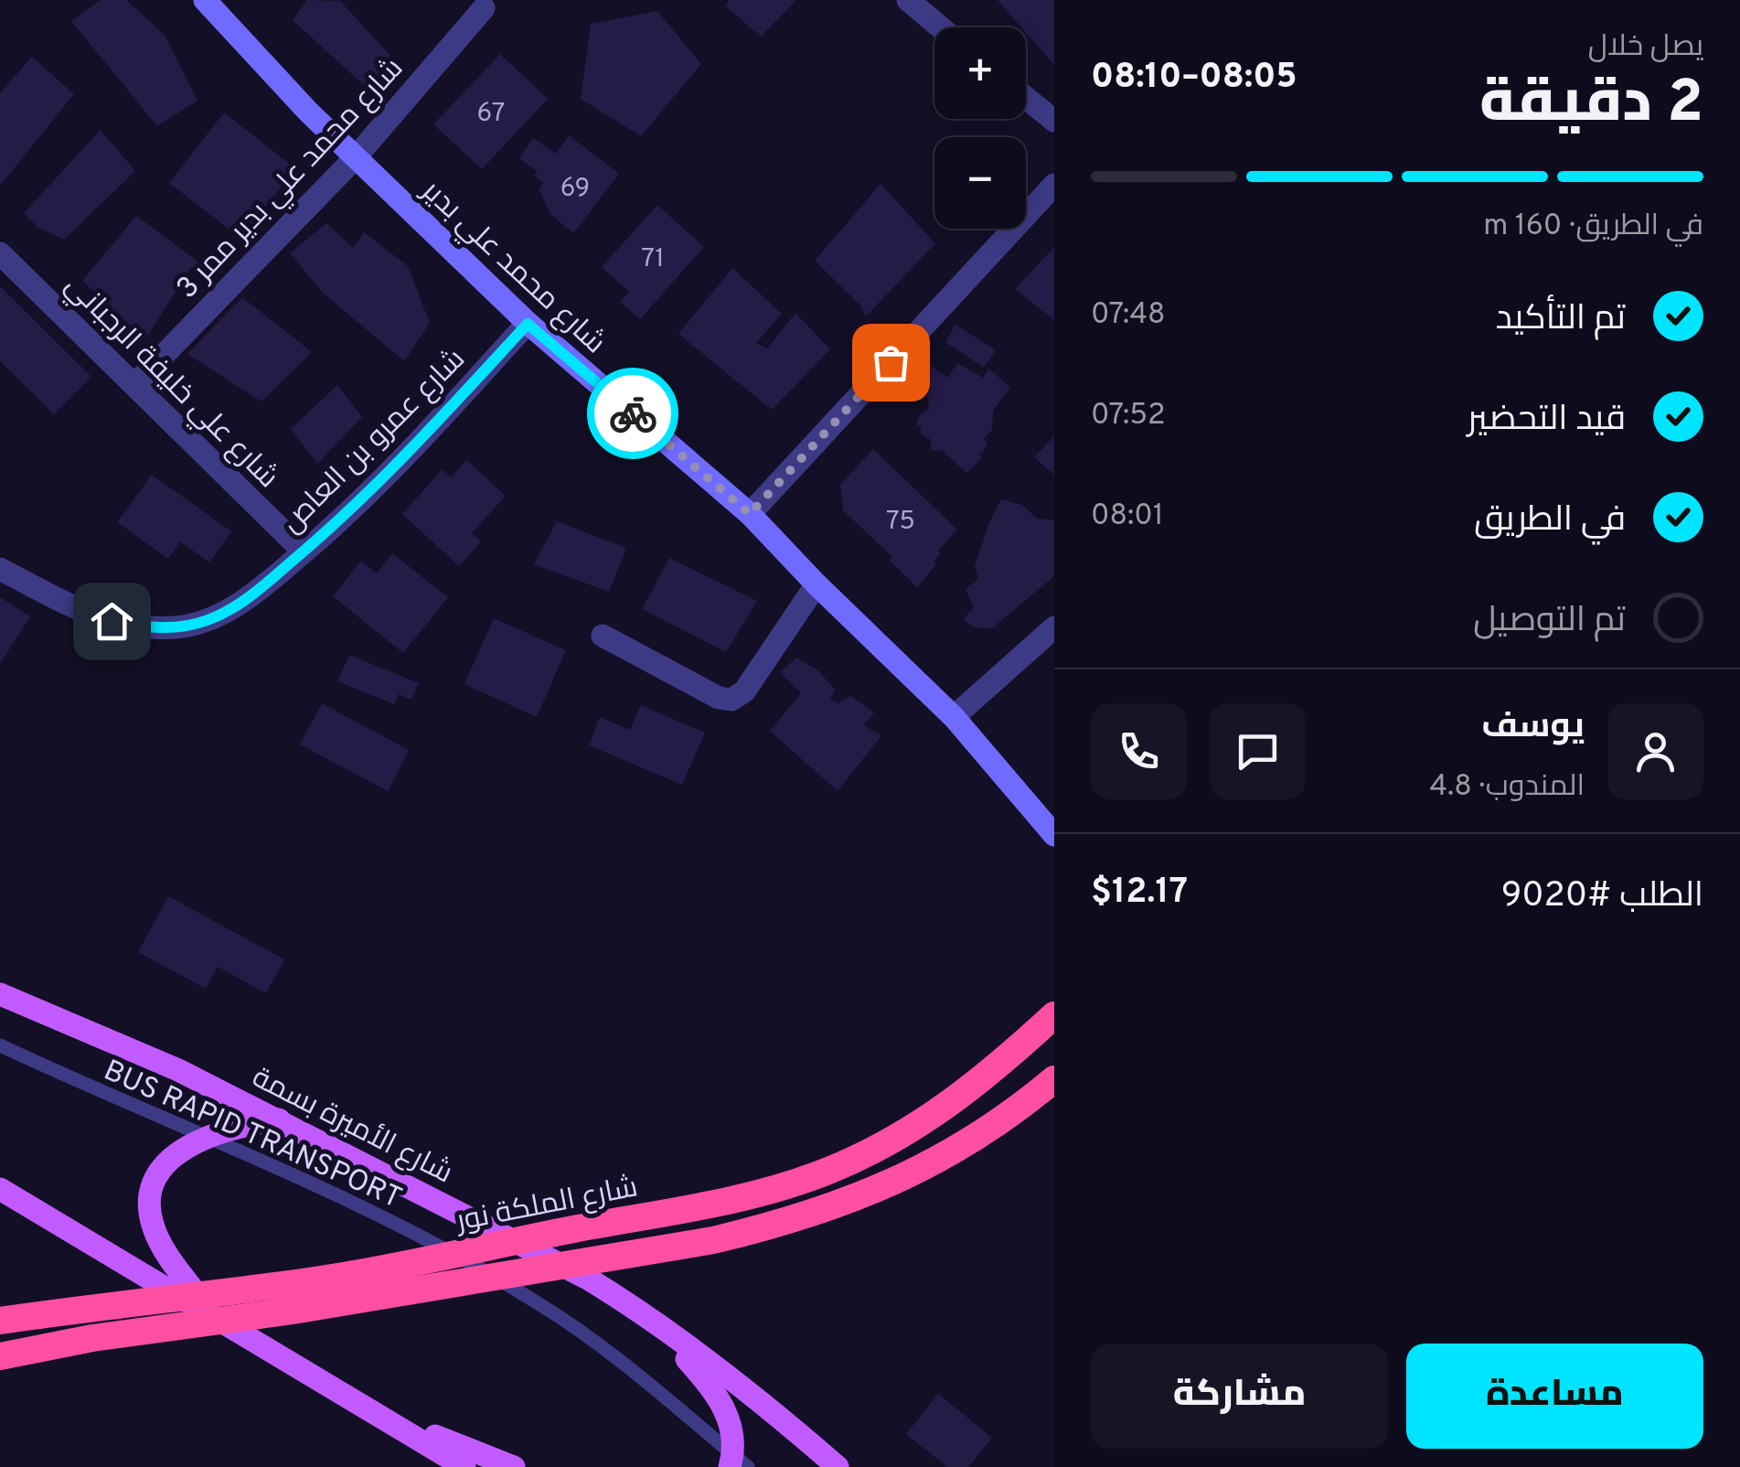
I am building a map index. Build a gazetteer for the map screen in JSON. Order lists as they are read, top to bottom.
{
  "streets": {
    "highway": ["شارع الملكة نور"],
    "main road": ["شارع الأميرة بسمة"],
    "street": [
      "شارع محمد علي بدير ممر 3",
      "شارع محمد علي بدير",
      "شارع علي خليفة الرجباني",
      "شارع عمرو بن العاص"
    ],
    "lane": ["BUS RAPID TRANSPORT"]
  },
  "crossings": [
    ["شارع محمد علي بدير ممر 3", "شارع محمد علي بدير"],
    ["شارع محمد علي بدير ممر 3", "شارع علي خليفة الرجباني"],
    ["شارع محمد علي بدير", "شارع عمرو بن العاص"],
    ["شارع علي خليفة الرجباني", "شارع عمرو بن العاص"]
  ],
  "house_numbers": [
    "67",
    "69",
    "71",
    "75"
  ],
  "page": {
    "heading": ["2 دقيقة", "يصل خلال", "08:05–08:10"],
    "panel": [
      "يوسف",
      "المندوب · 4.8",
      "الطلب #9020",
      "$12.17"
    ],
    "map_buttons": ["+", "−"],
    "bar": "في الطريق · 160 m",
    "list": [
      ["تم التأكيد", "07:48"],
      ["قيد التحضير", "07:52"],
      ["في الطريق", "08:01"],
      "تم التوصيل"
    ],
    "buttons": ["مساعدة", "مشاركة"]
  }
}
